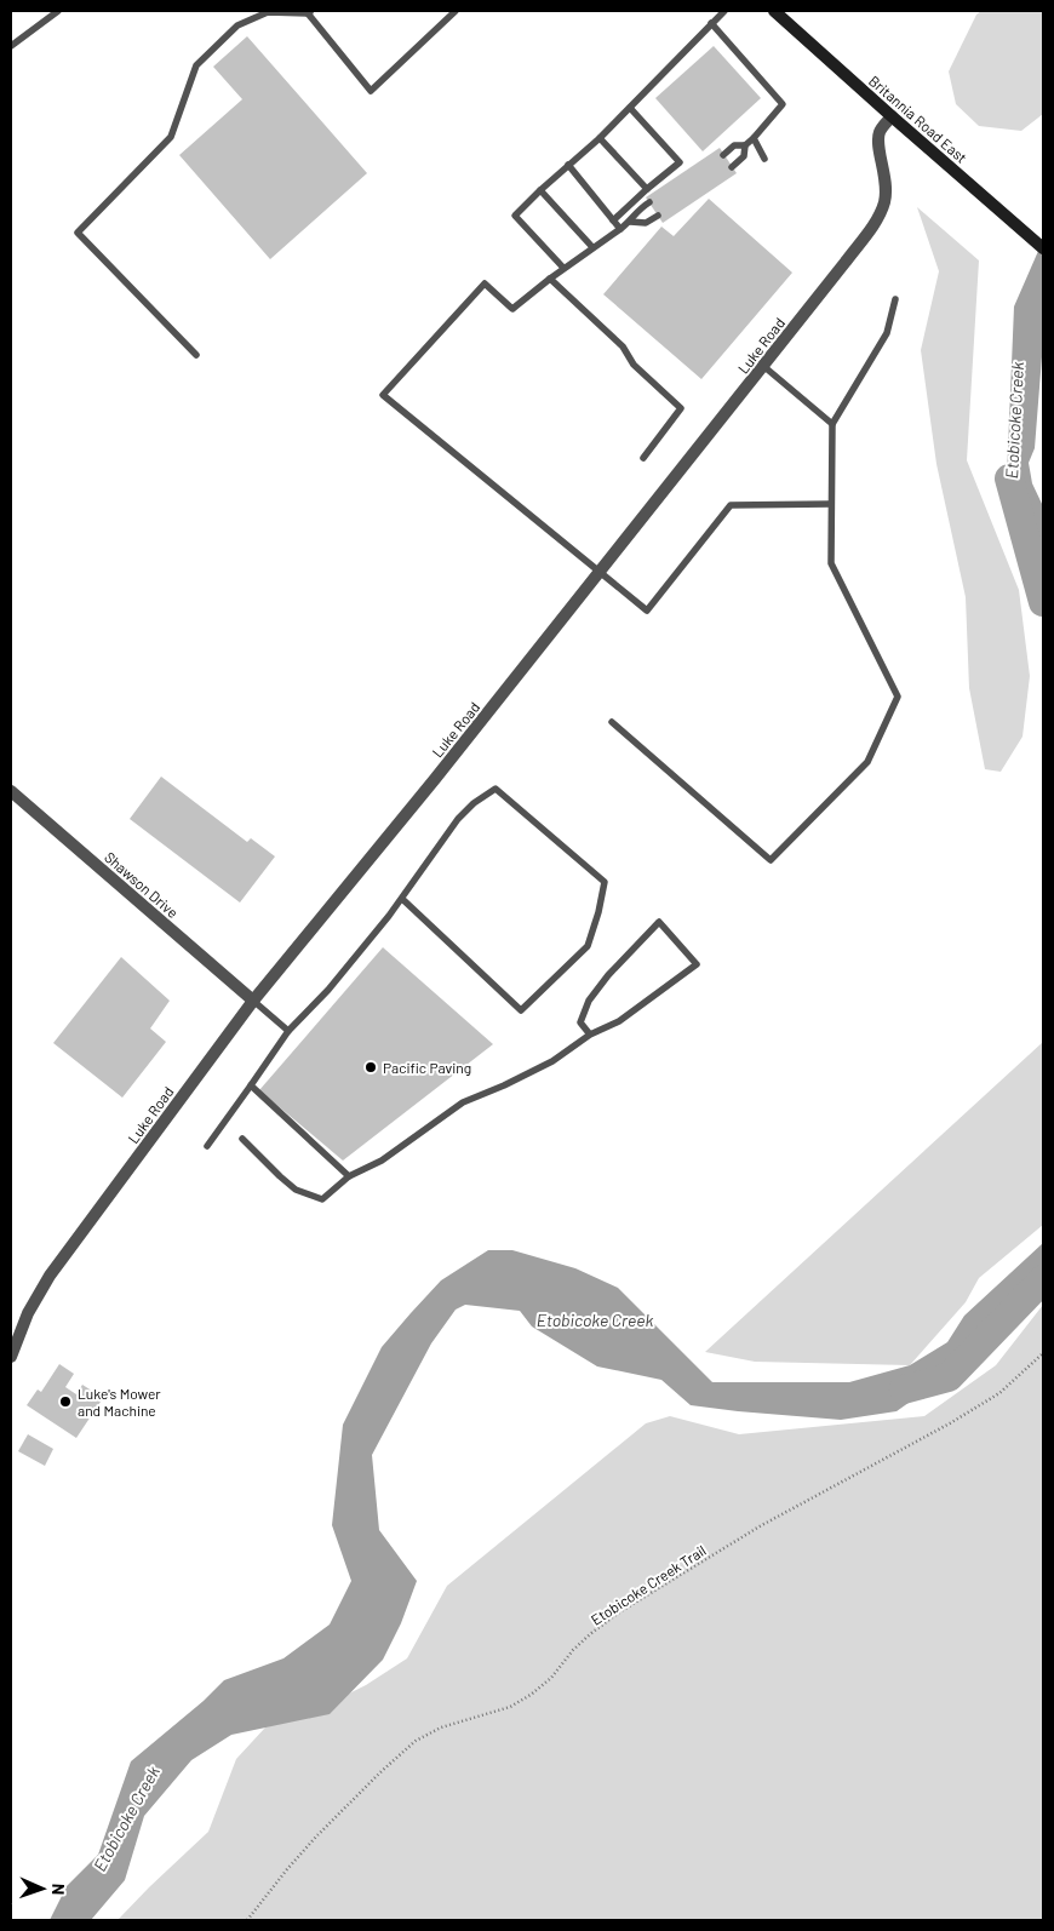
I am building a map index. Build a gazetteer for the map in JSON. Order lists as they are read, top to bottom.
{
  "streets": {
    "street": ["Britannia Road East", "Luke Road", "Shawson Drive"],
    "path": ["Etobicoke Creek Trail"]
  },
  "crossings": [
    ["Britannia Road East", "Luke Road"],
    ["Luke Road", "Shawson Drive"]
  ],
  "water": ["Etobicoke Creek"],
  "places": ["Pacific Paving", "Luke's Mower and Machine"],
  "north": "right"
}
